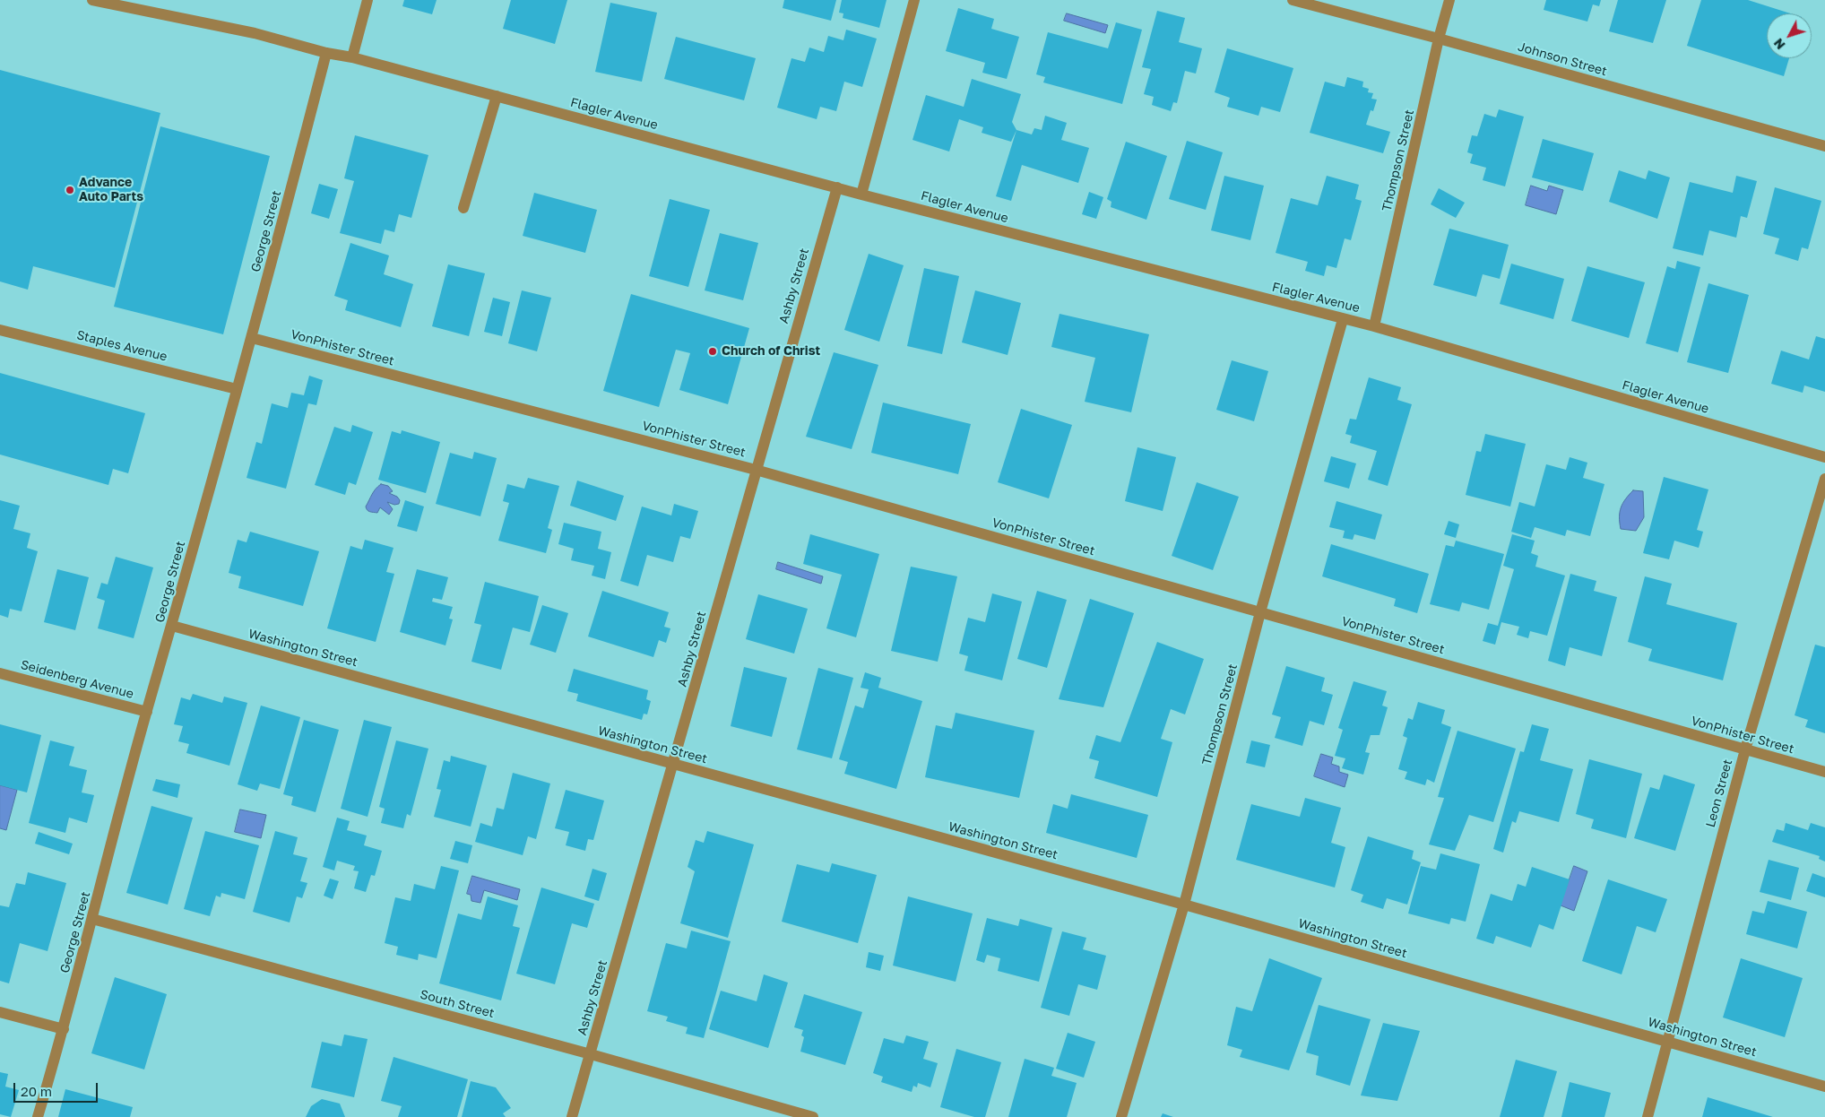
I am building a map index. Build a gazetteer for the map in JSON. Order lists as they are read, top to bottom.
{
  "streets": {
    "street": [
      "Johnson Street",
      "Flagler Avenue",
      "Thompson Street",
      "George Street",
      "Ashby Street",
      "Staples Avenue",
      "VonPhister Street",
      "Washington Street",
      "Seidenberg Avenue",
      "Leon Street",
      "South Street"
    ]
  },
  "crossings": [
    ["Johnson Street", "Thompson Street"],
    ["Flagler Avenue", "Thompson Street"],
    ["Flagler Avenue", "George Street"],
    ["Flagler Avenue", "Ashby Street"],
    ["Thompson Street", "VonPhister Street"],
    ["Thompson Street", "Washington Street"],
    ["George Street", "Staples Avenue"],
    ["George Street", "VonPhister Street"],
    ["George Street", "Washington Street"],
    ["George Street", "Seidenberg Avenue"],
    ["George Street", "South Street"],
    ["Ashby Street", "VonPhister Street"],
    ["Ashby Street", "Washington Street"],
    ["Ashby Street", "South Street"],
    ["VonPhister Street", "Leon Street"],
    ["Washington Street", "Leon Street"]
  ],
  "places": ["Advance Auto Parts", "Church of Christ"],
  "scale_bar": "20 m",
  "north": "bottom left"
}
